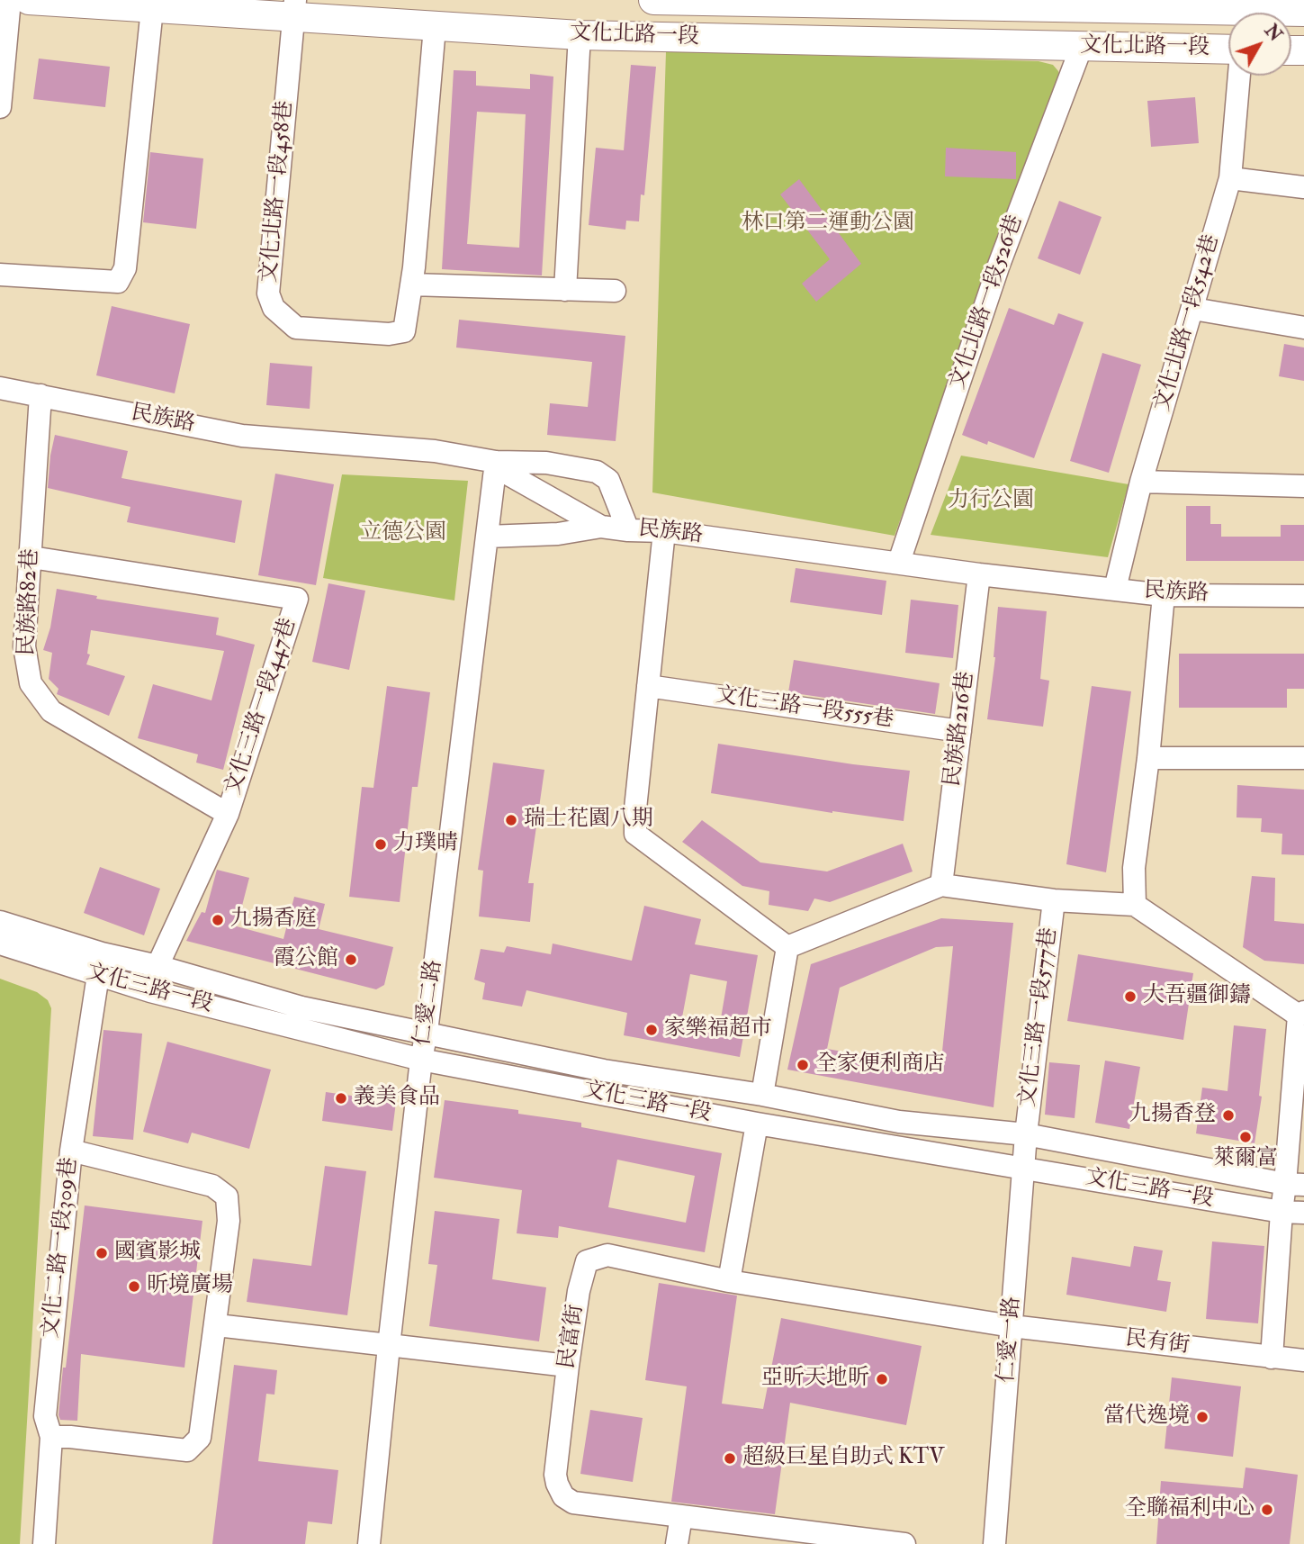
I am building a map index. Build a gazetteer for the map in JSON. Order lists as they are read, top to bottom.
{
  "streets": {
    "main road": ["文化北路一段"],
    "street": [
      "文化北路一段458巷",
      "文化北路一段526巷",
      "文化北路一段542巷",
      "民族路",
      "民族路82巷",
      "文化三路一段447巷",
      "文化三路一段555巷",
      "民族路216巷",
      "文化三路一段",
      "仁愛二路",
      "文化三路一段577巷",
      "文化二路一段309巷",
      "民富街",
      "仁愛一路",
      "民有街"
    ]
  },
  "crossings": [
    ["文化北路一段", "文化北路一段458巷"],
    ["文化北路一段", "文化北路一段526巷"],
    ["文化北路一段526巷", "民族路"],
    ["文化北路一段542巷", "民族路"],
    ["民族路", "民族路82巷"],
    ["民族路", "民族路216巷"],
    ["民族路", "仁愛二路"],
    ["民族路82巷", "文化三路一段447巷"],
    ["文化三路一段447巷", "文化三路一段"],
    ["文化三路一段555巷", "民族路216巷"],
    ["文化三路一段", "仁愛二路"],
    ["文化三路一段", "文化三路一段577巷"],
    ["文化三路一段", "文化二路一段309巷"],
    ["文化三路一段", "仁愛一路"],
    ["文化三路一段577巷", "仁愛一路"],
    ["民富街", "仁愛一路"],
    ["民富街", "民有街"],
    ["仁愛一路", "民有街"]
  ],
  "parks": ["林口第二運動公園", "力行公園", "立德公園"],
  "places": [
    "瑞士花園八期",
    "力璞晴",
    "九揚香庭",
    "霞公館",
    "大吾疆御鑄",
    "家樂福超市",
    "全家便利商店",
    "義美食品",
    "九揚香登",
    "萊爾富",
    "國賓影城",
    "昕境廣場",
    "亞昕天地昕",
    "當代逸境",
    "超級巨星自助式 KTV",
    "全聯福利中心"
  ],
  "north": "top right"
}
